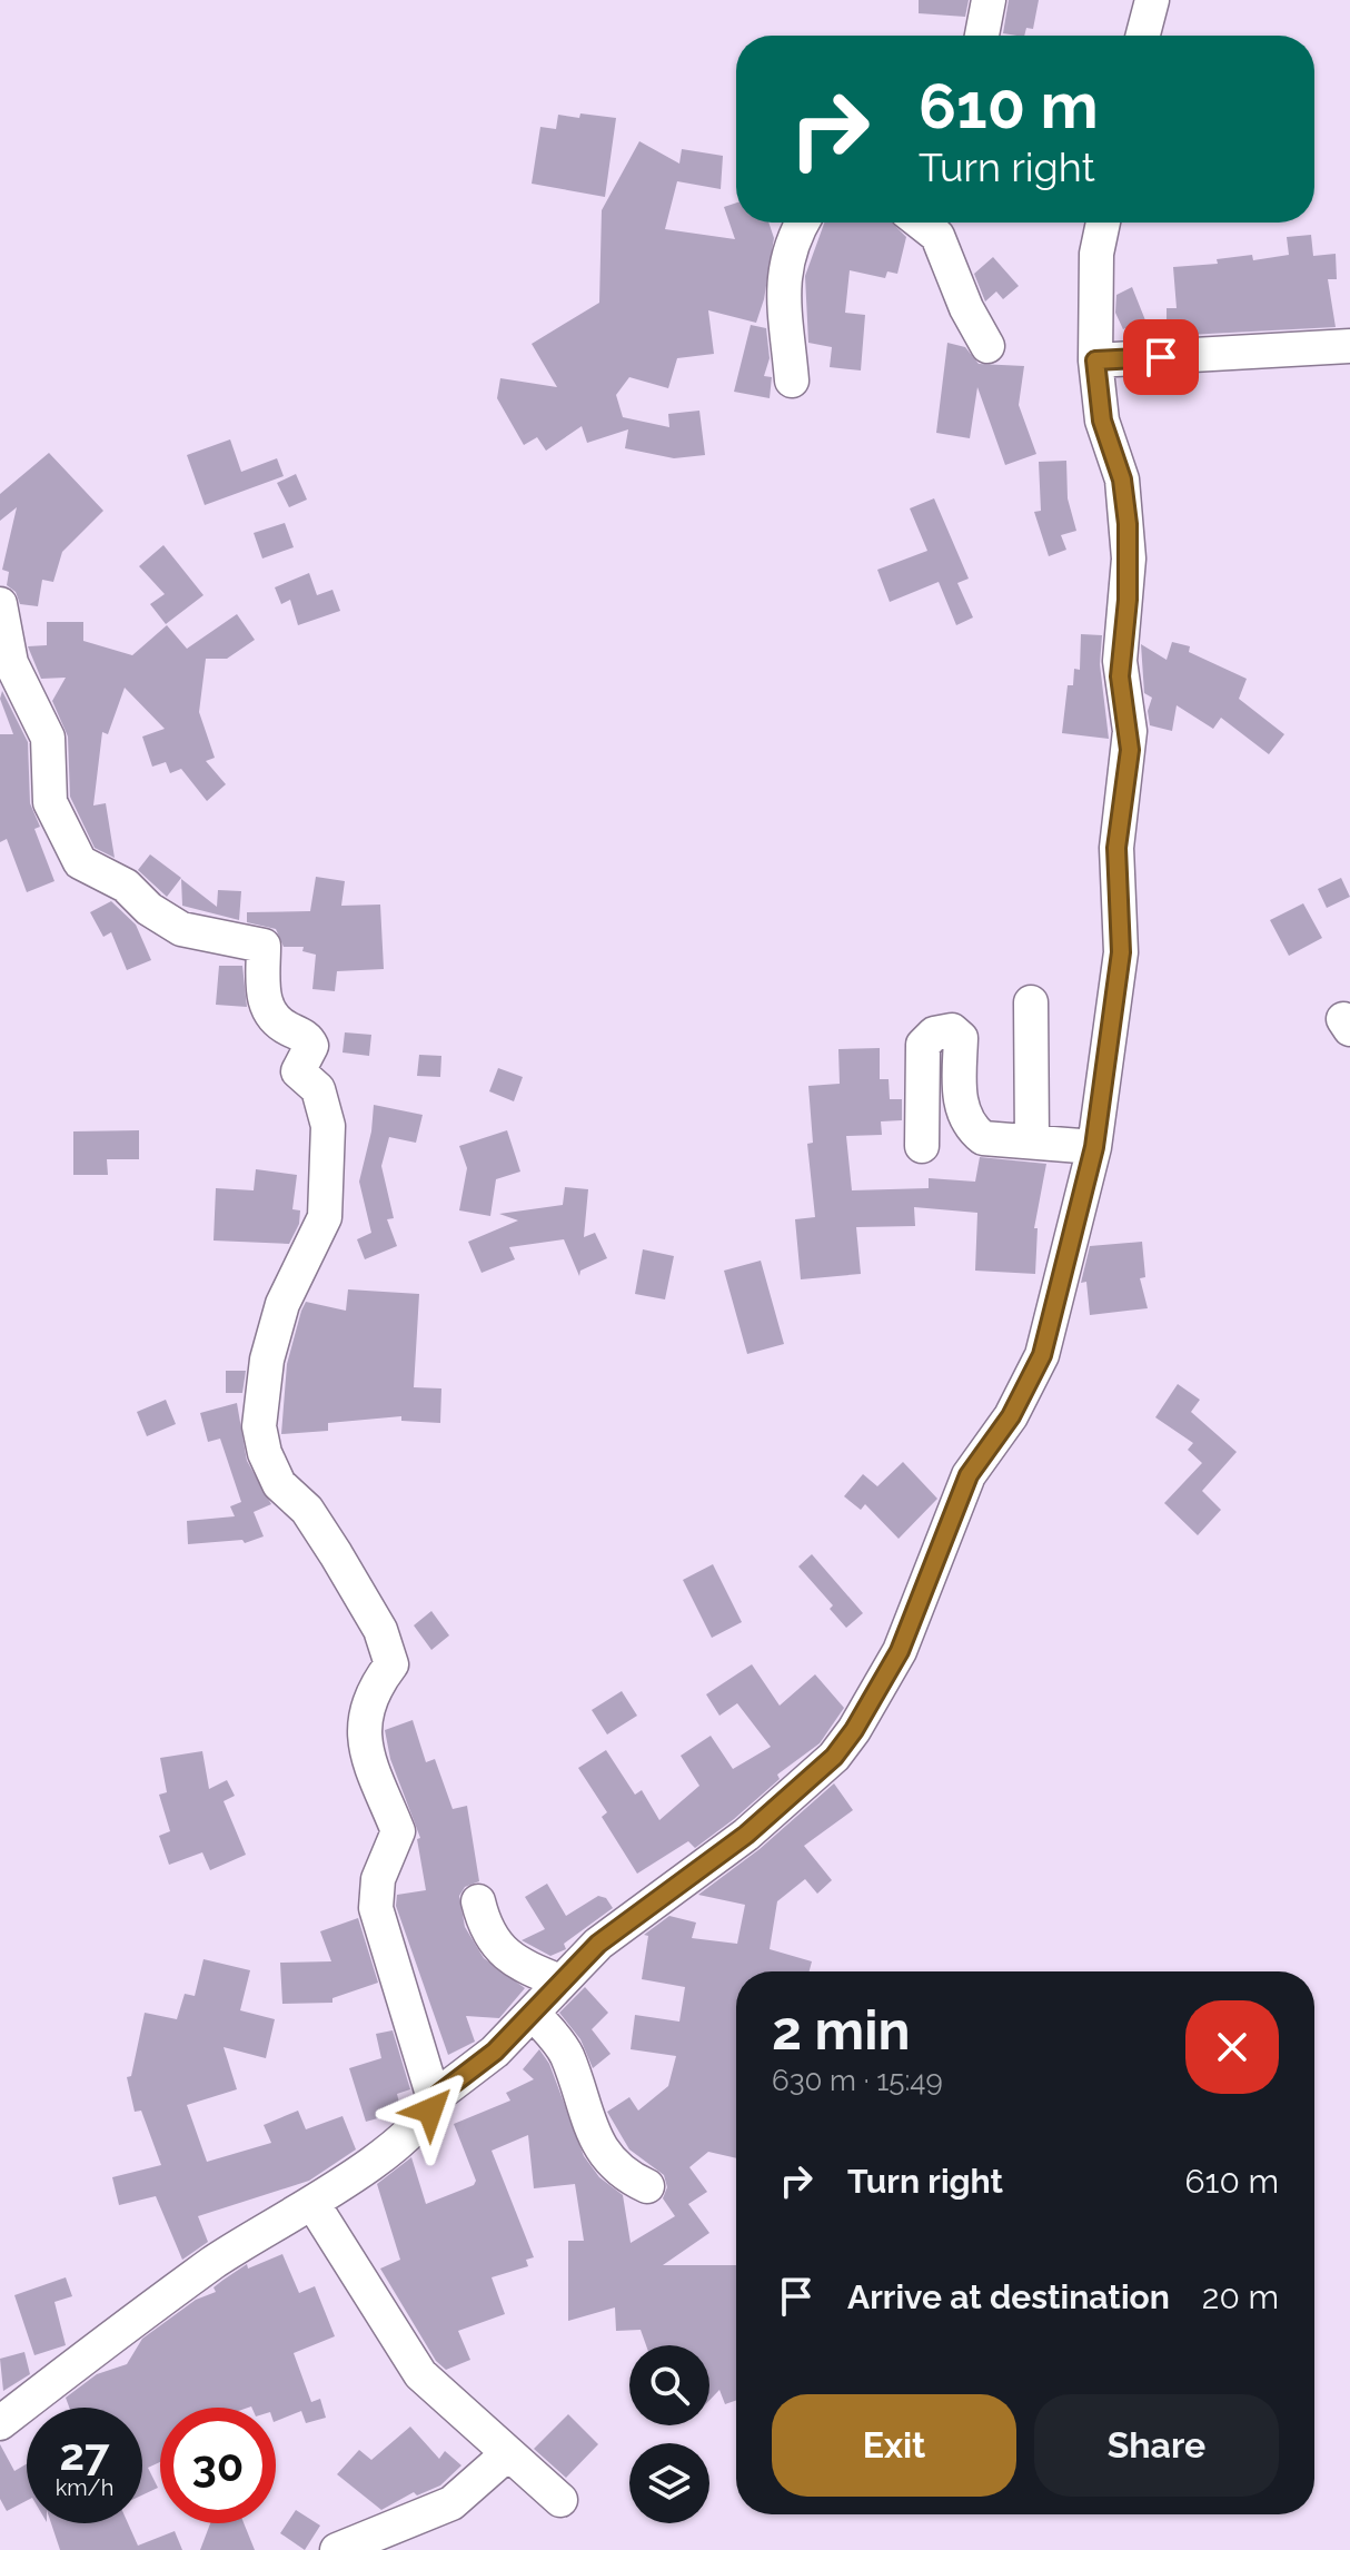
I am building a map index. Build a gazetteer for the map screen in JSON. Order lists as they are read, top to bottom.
{
  "page": {
    "turn": ["610 m", "Turn right"],
    "heading": ["2 min", "630 m · 15:49"],
    "list": [
      {
        "name": "Turn right",
        "value": "610 m"
      },
      {
        "name": "Arrive at destination",
        "value": "20 m"
      }
    ],
    "buttons": ["Exit", "Share"],
    "speed": "27 km/h",
    "limit": "30"
  }
}
